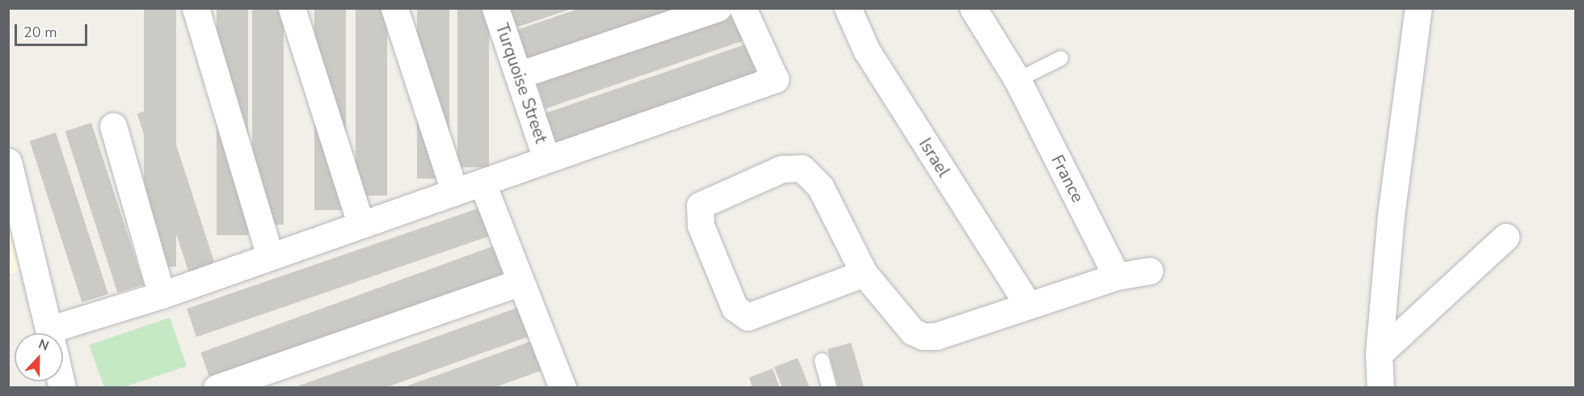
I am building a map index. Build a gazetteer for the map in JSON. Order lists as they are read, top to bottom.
{
  "streets": {
    "street": ["Turquoise Street", "Israel", "France"]
  },
  "scale_bar": "20 m",
  "north": "top"
}
